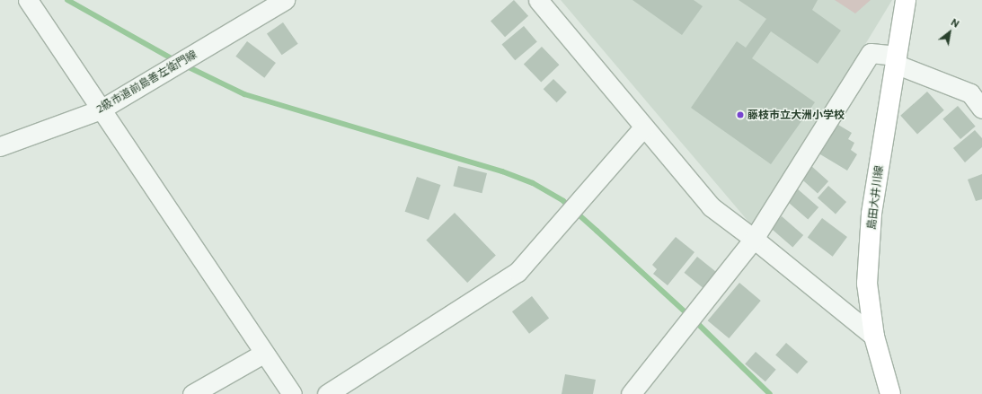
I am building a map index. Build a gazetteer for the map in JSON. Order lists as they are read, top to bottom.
{
  "streets": {
    "main road": ["島田大井川線"],
    "street": ["2級市道前島善左衛門線"]
  },
  "places": ["藤枝市立大洲小学校"],
  "north": "top right"
}
